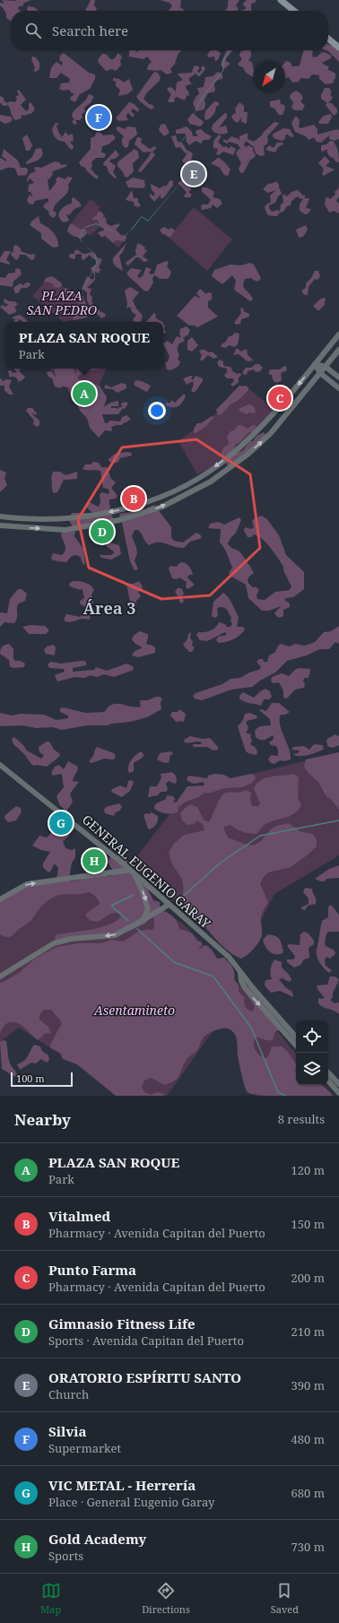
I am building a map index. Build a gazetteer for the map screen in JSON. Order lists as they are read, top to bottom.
{
  "streets": {
    "street": ["GENERAL EUGENIO GARAY"]
  },
  "districts": ["Área 3"],
  "parks": ["PLAZA SAN PEDRO", "Asentamineto"],
  "scale_bar": "100 m",
  "north": "bottom left",
  "page": {
    "search": "Search here",
    "pins": [
      "F",
      "E",
      "A",
      "C",
      "B",
      "D",
      "G",
      "H"
    ],
    "popup": ["PLAZA SAN ROQUE", "Park"],
    "scale": "100 m",
    "heading": ["Nearby", "8 results"],
    "list": [
      {
        "mark": "A",
        "name": "PLAZA SAN ROQUE",
        "note": "Park",
        "value": "120 m"
      },
      {
        "mark": "B",
        "name": "Vitalmed",
        "note": "Pharmacy · Avenida Capitan del Puerto",
        "value": "150 m"
      },
      {
        "mark": "C",
        "name": "Punto Farma",
        "note": "Pharmacy · Avenida Capitan del Puerto",
        "value": "200 m"
      },
      {
        "mark": "D",
        "name": "Gimnasio Fitness Life",
        "note": "Sports · Avenida Capitan del Puerto",
        "value": "210 m"
      },
      {
        "mark": "E",
        "name": "ORATORIO ESPÍRITU SANTO",
        "note": "Church",
        "value": "390 m"
      },
      {
        "mark": "F",
        "name": "Silvia",
        "note": "Supermarket",
        "value": "480 m"
      },
      {
        "mark": "G",
        "name": "VIC METAL - Herrería",
        "note": "Place · General Eugenio Garay",
        "value": "680 m"
      },
      {
        "mark": "H",
        "name": "Gold Academy",
        "note": "Sports",
        "value": "730 m"
      }
    ],
    "nav": ["Map", "Directions", "Saved"]
  }
}
